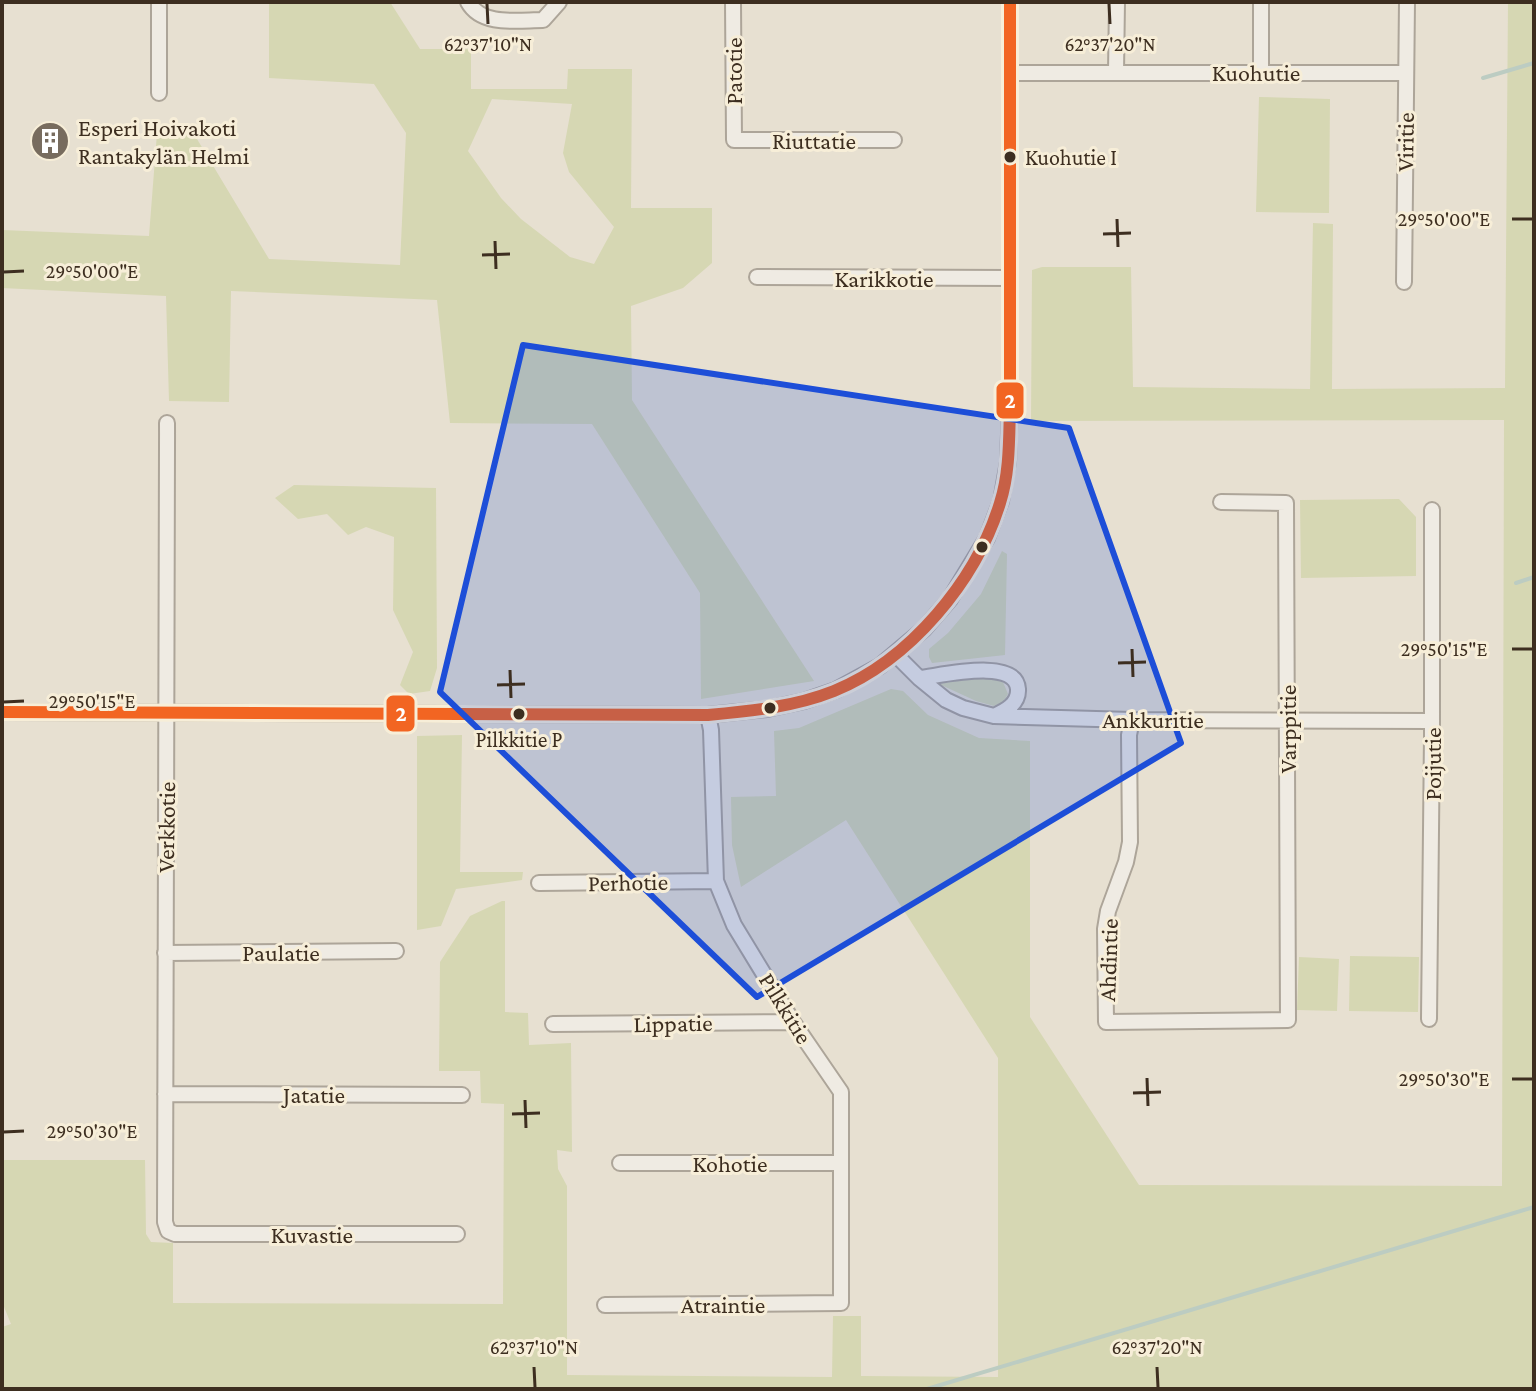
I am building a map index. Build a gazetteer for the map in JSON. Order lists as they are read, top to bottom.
{
  "streets": {
    "street": [
      "Patotie",
      "Kuohutie",
      "Riuttatie",
      "Viritie",
      "Karikkotie",
      "Ankkuritie",
      "Varppitie",
      "Poijutie",
      "Verkkotie",
      "Perhotie",
      "Paulatie",
      "Ahdintie",
      "Pilkkitie",
      "Lippatie",
      "Jatatie",
      "Kohotie",
      "Kuvastie",
      "Atraintie"
    ]
  },
  "crossings": [
    ["Patotie", "Riuttatie"],
    ["Kuohutie", "Viritie"],
    ["Ankkuritie", "Varppitie"],
    ["Ankkuritie", "Poijutie"],
    ["Ankkuritie", "Ahdintie"],
    ["Varppitie", "Ahdintie"],
    ["Verkkotie", "Paulatie"],
    ["Verkkotie", "Jatatie"],
    ["Verkkotie", "Kuvastie"],
    ["Perhotie", "Pilkkitie"],
    ["Pilkkitie", "Lippatie"],
    ["Pilkkitie", "Kohotie"],
    ["Pilkkitie", "Atraintie"]
  ],
  "places": {
    "building": ["Esperi Hoivakoti Rantakylän Helmi"],
    "other": ["Kuohutie I", "Pilkkitie P"]
  },
  "lines": ["transit line 2"],
  "coordinates": [
    "62°37'10\"N",
    "62°37'20\"N",
    "29°50'00\"E",
    "29°50'15\"E",
    "29°50'30\"E"
  ]
}
